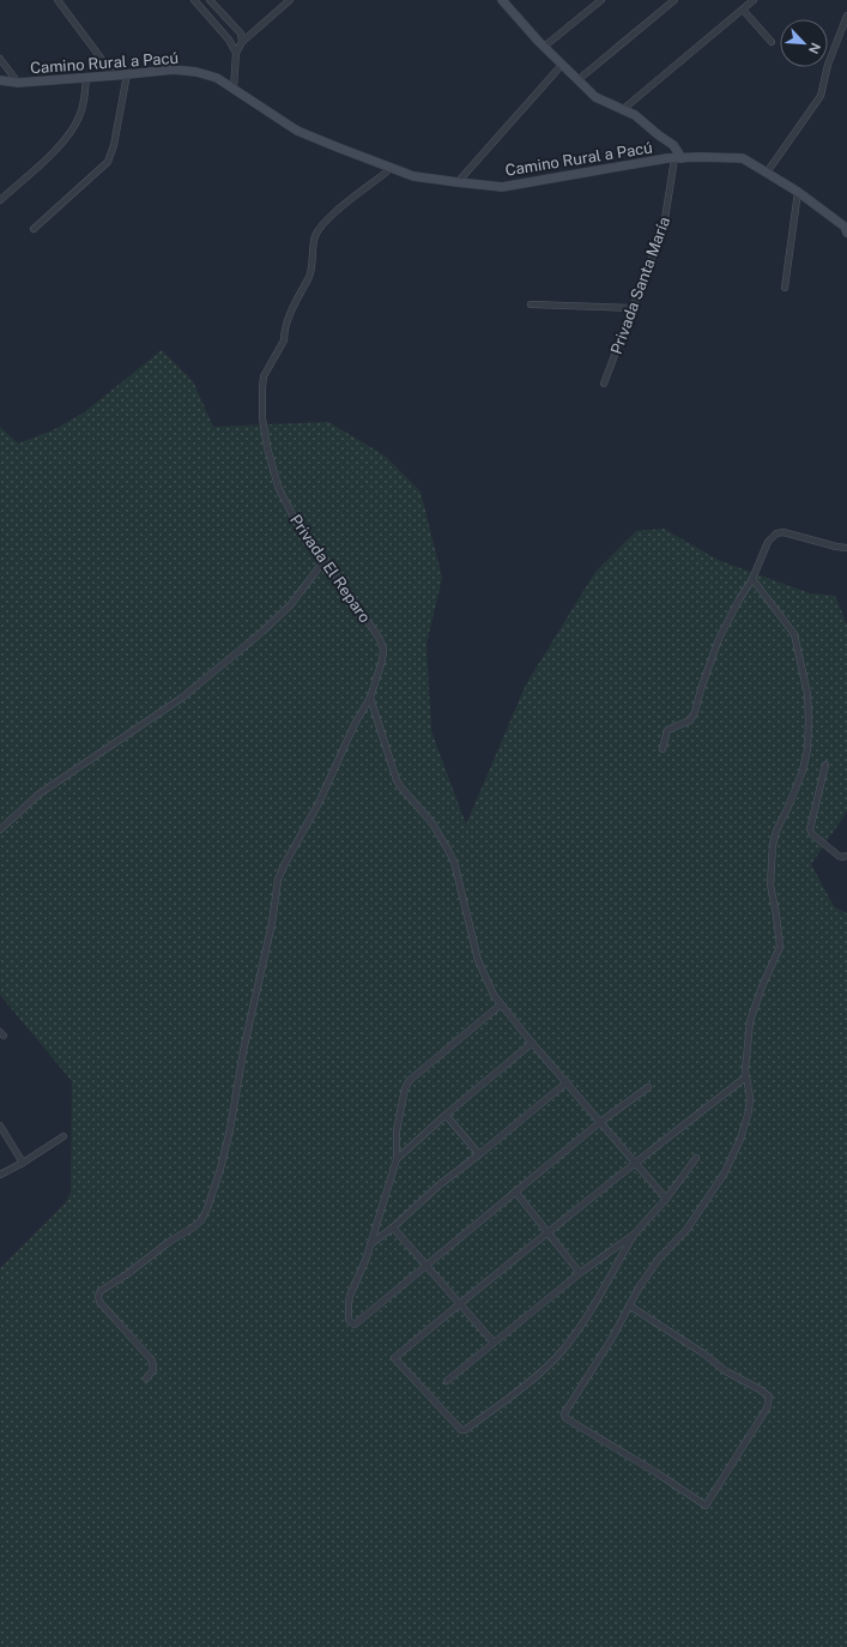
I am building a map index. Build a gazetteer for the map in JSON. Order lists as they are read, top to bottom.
{
  "streets": {
    "street": ["Camino Rural a Pacú", "Privada Santa María", "Privada El Reparo"]
  },
  "crossings": [
    ["Camino Rural a Pacú", "Privada Santa María"],
    ["Camino Rural a Pacú", "Privada El Reparo"]
  ],
  "north": "bottom right"
}
